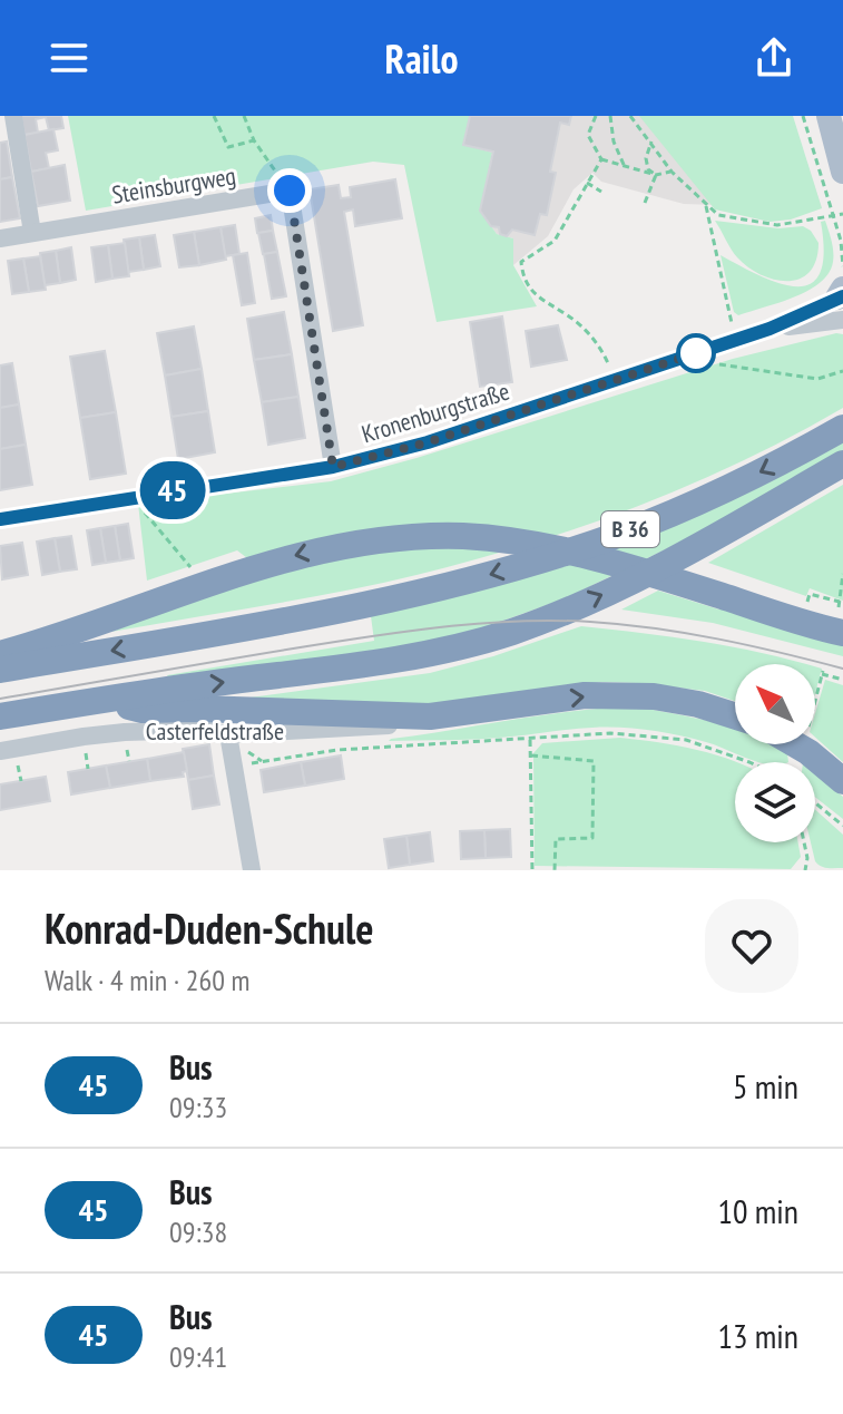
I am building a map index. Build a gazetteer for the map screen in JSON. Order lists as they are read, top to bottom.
{
  "streets": {
    "highway": ["B 36", "Casterfeldstraße"],
    "street": ["Steinsburgweg", "Kronenburgstraße"]
  },
  "lines": ["bus line 45"],
  "north": "top left",
  "page": {
    "header": "Railo",
    "on_map": "45",
    "heading": ["Konrad-Duden-Schule", "Walk · 4 min · 260 m"],
    "list": [
      {
        "mark": "45",
        "name": "Bus",
        "note": "09:33",
        "value": "5 min"
      },
      {
        "mark": "45",
        "name": "Bus",
        "note": "09:38",
        "value": "10 min"
      },
      {
        "mark": "45",
        "name": "Bus",
        "note": "09:41",
        "value": "13 min"
      }
    ]
  }
}
